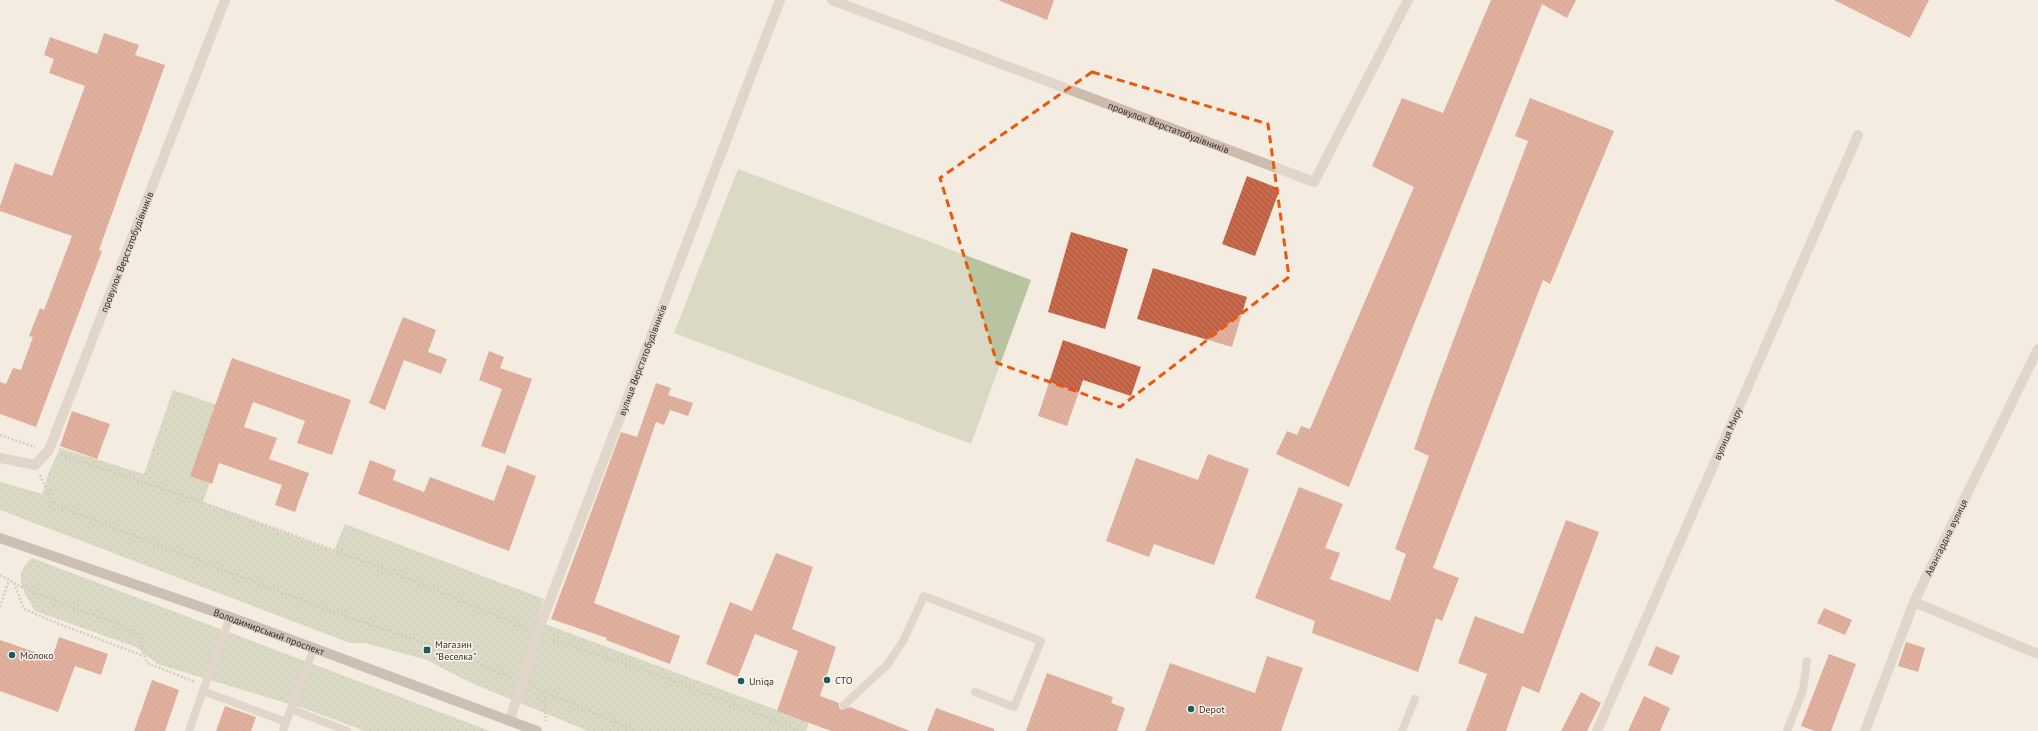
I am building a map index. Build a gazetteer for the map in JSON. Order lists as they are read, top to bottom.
{
  "streets": {
    "main road": ["Володимирський проспект"],
    "street": [
      "провулок Верстатобудівників",
      "вулиця Верстатобудівників",
      "вулиця Миру",
      "Авангардна вулиця"
    ]
  },
  "crossings": [
    ["вулиця Верстатобудівників", "Володимирський проспект"]
  ],
  "places": {
    "transit": ["Магазин \"Веселка\""],
    "other": [
      "Молоко",
      "СТО",
      "Uniqa",
      "Depot"
    ]
  }
}
